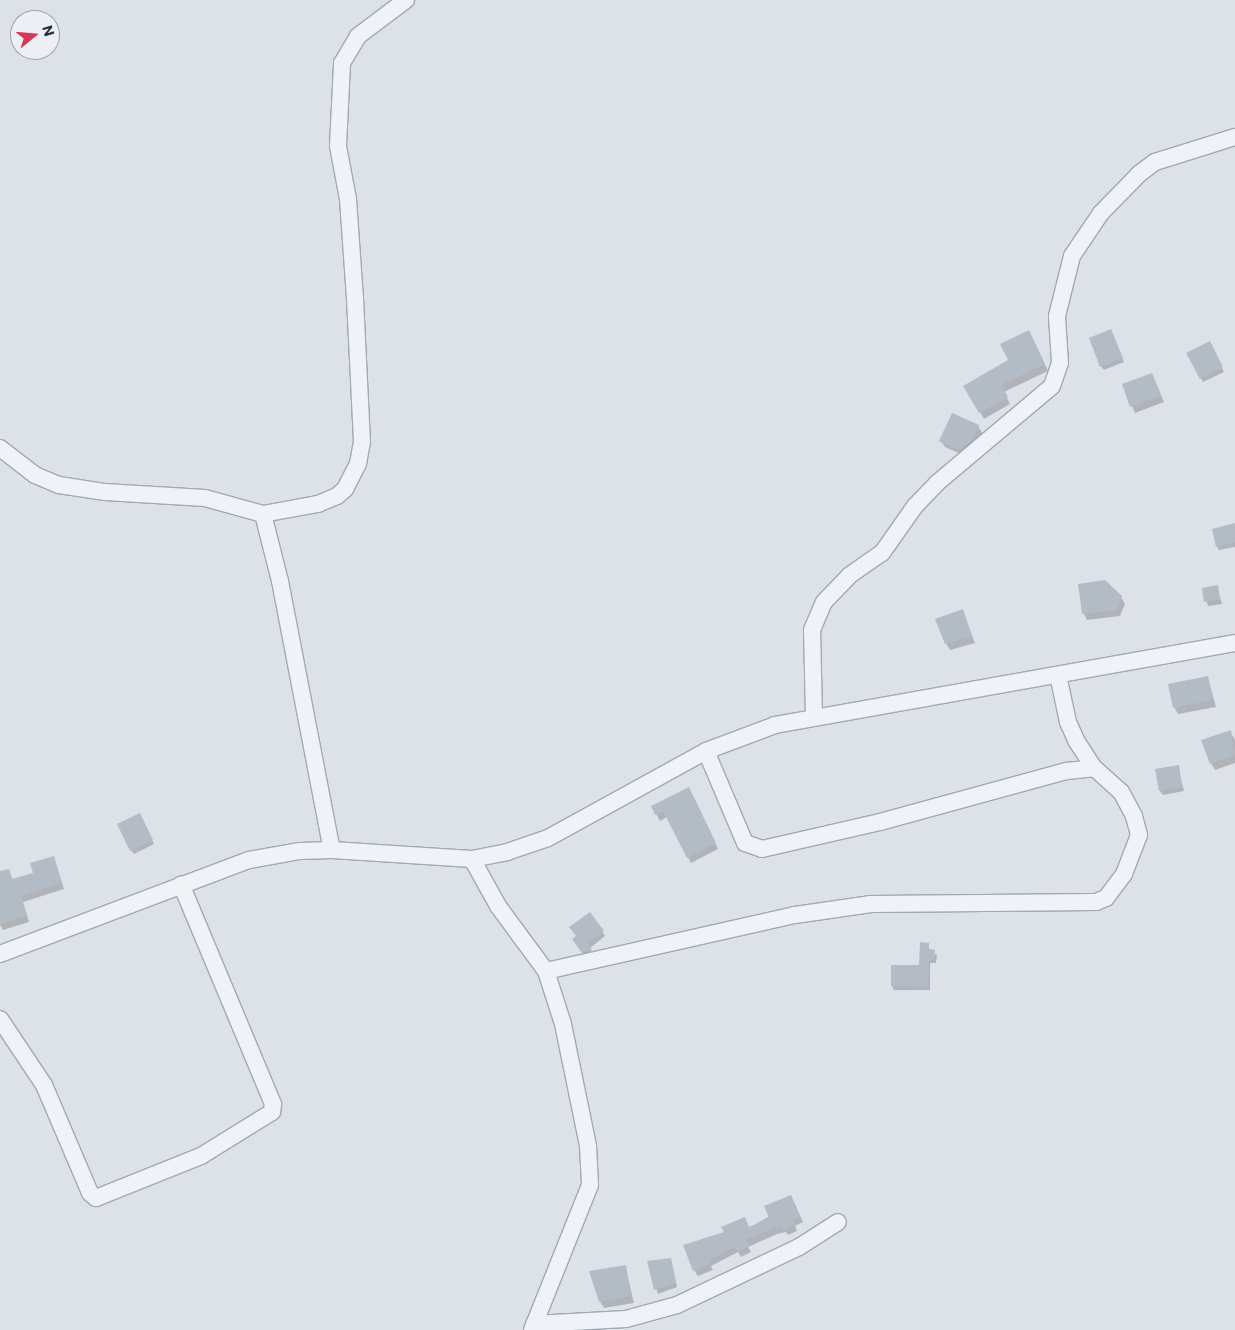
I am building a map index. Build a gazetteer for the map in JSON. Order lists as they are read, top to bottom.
{
  "north": "right"
}
